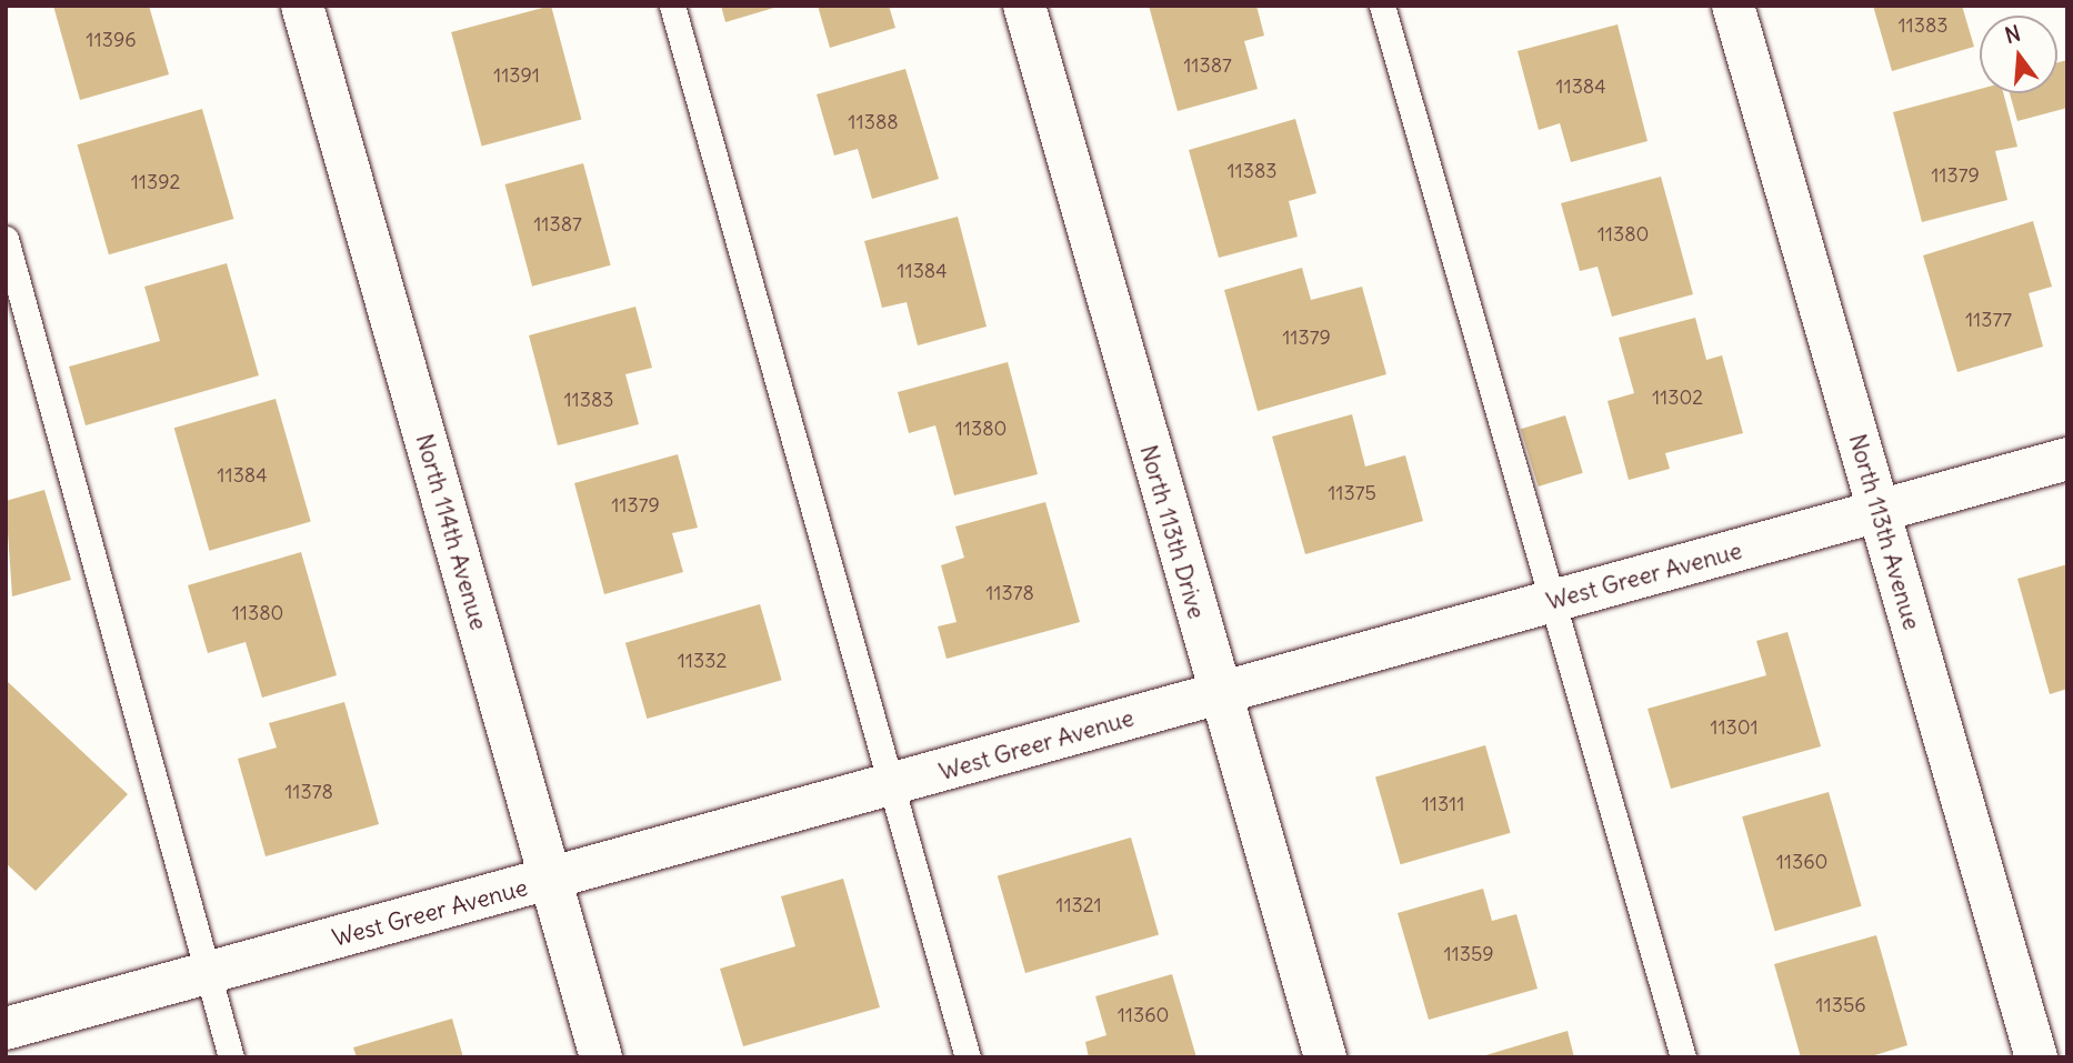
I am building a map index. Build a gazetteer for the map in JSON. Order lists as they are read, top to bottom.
{
  "streets": {
    "street": [
      "North 114th Avenue",
      "North 113th Drive",
      "North 113th Avenue",
      "West Greer Avenue"
    ]
  },
  "crossings": [
    ["North 114th Avenue", "West Greer Avenue"],
    ["North 113th Drive", "West Greer Avenue"],
    ["North 113th Avenue", "West Greer Avenue"]
  ],
  "house_numbers": [
    "11383",
    "11396",
    "11387",
    "11391",
    "11384",
    "11388",
    "11383",
    "11379",
    "11392",
    "11387",
    "11380",
    "11384",
    "11377",
    "11379",
    "11302",
    "11383",
    "11380",
    "11384",
    "11375",
    "11379",
    "11378",
    "11380",
    "11332",
    "11301",
    "11378",
    "11311",
    "11360",
    "11321",
    "11359",
    "11356",
    "11360"
  ],
  "north": "top"
}
